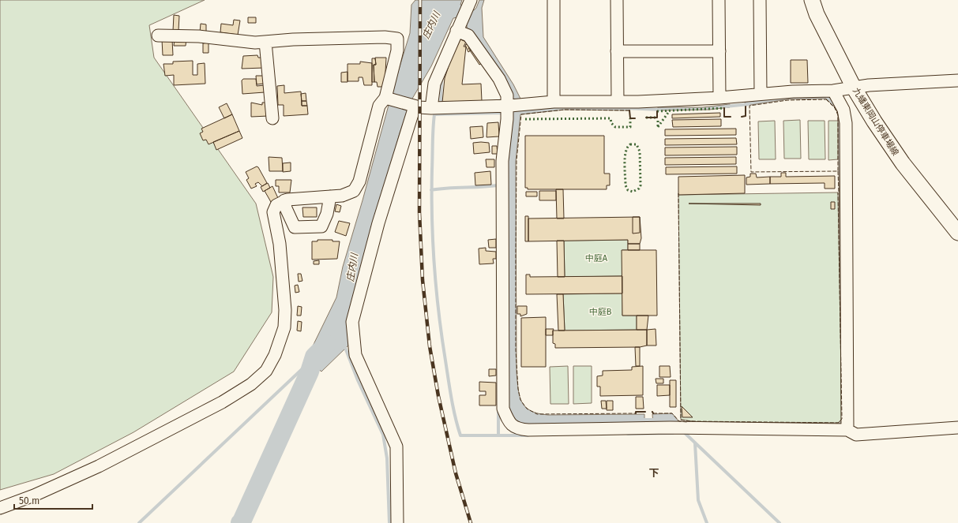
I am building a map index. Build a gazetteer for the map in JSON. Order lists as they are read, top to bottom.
{
  "streets": {
    "main road": ["九蟠東岡山停車場線"]
  },
  "districts": ["下"],
  "water": ["庄内川"],
  "parks": ["中庭A", "中庭B"],
  "scale_bar": "50 m"
}
